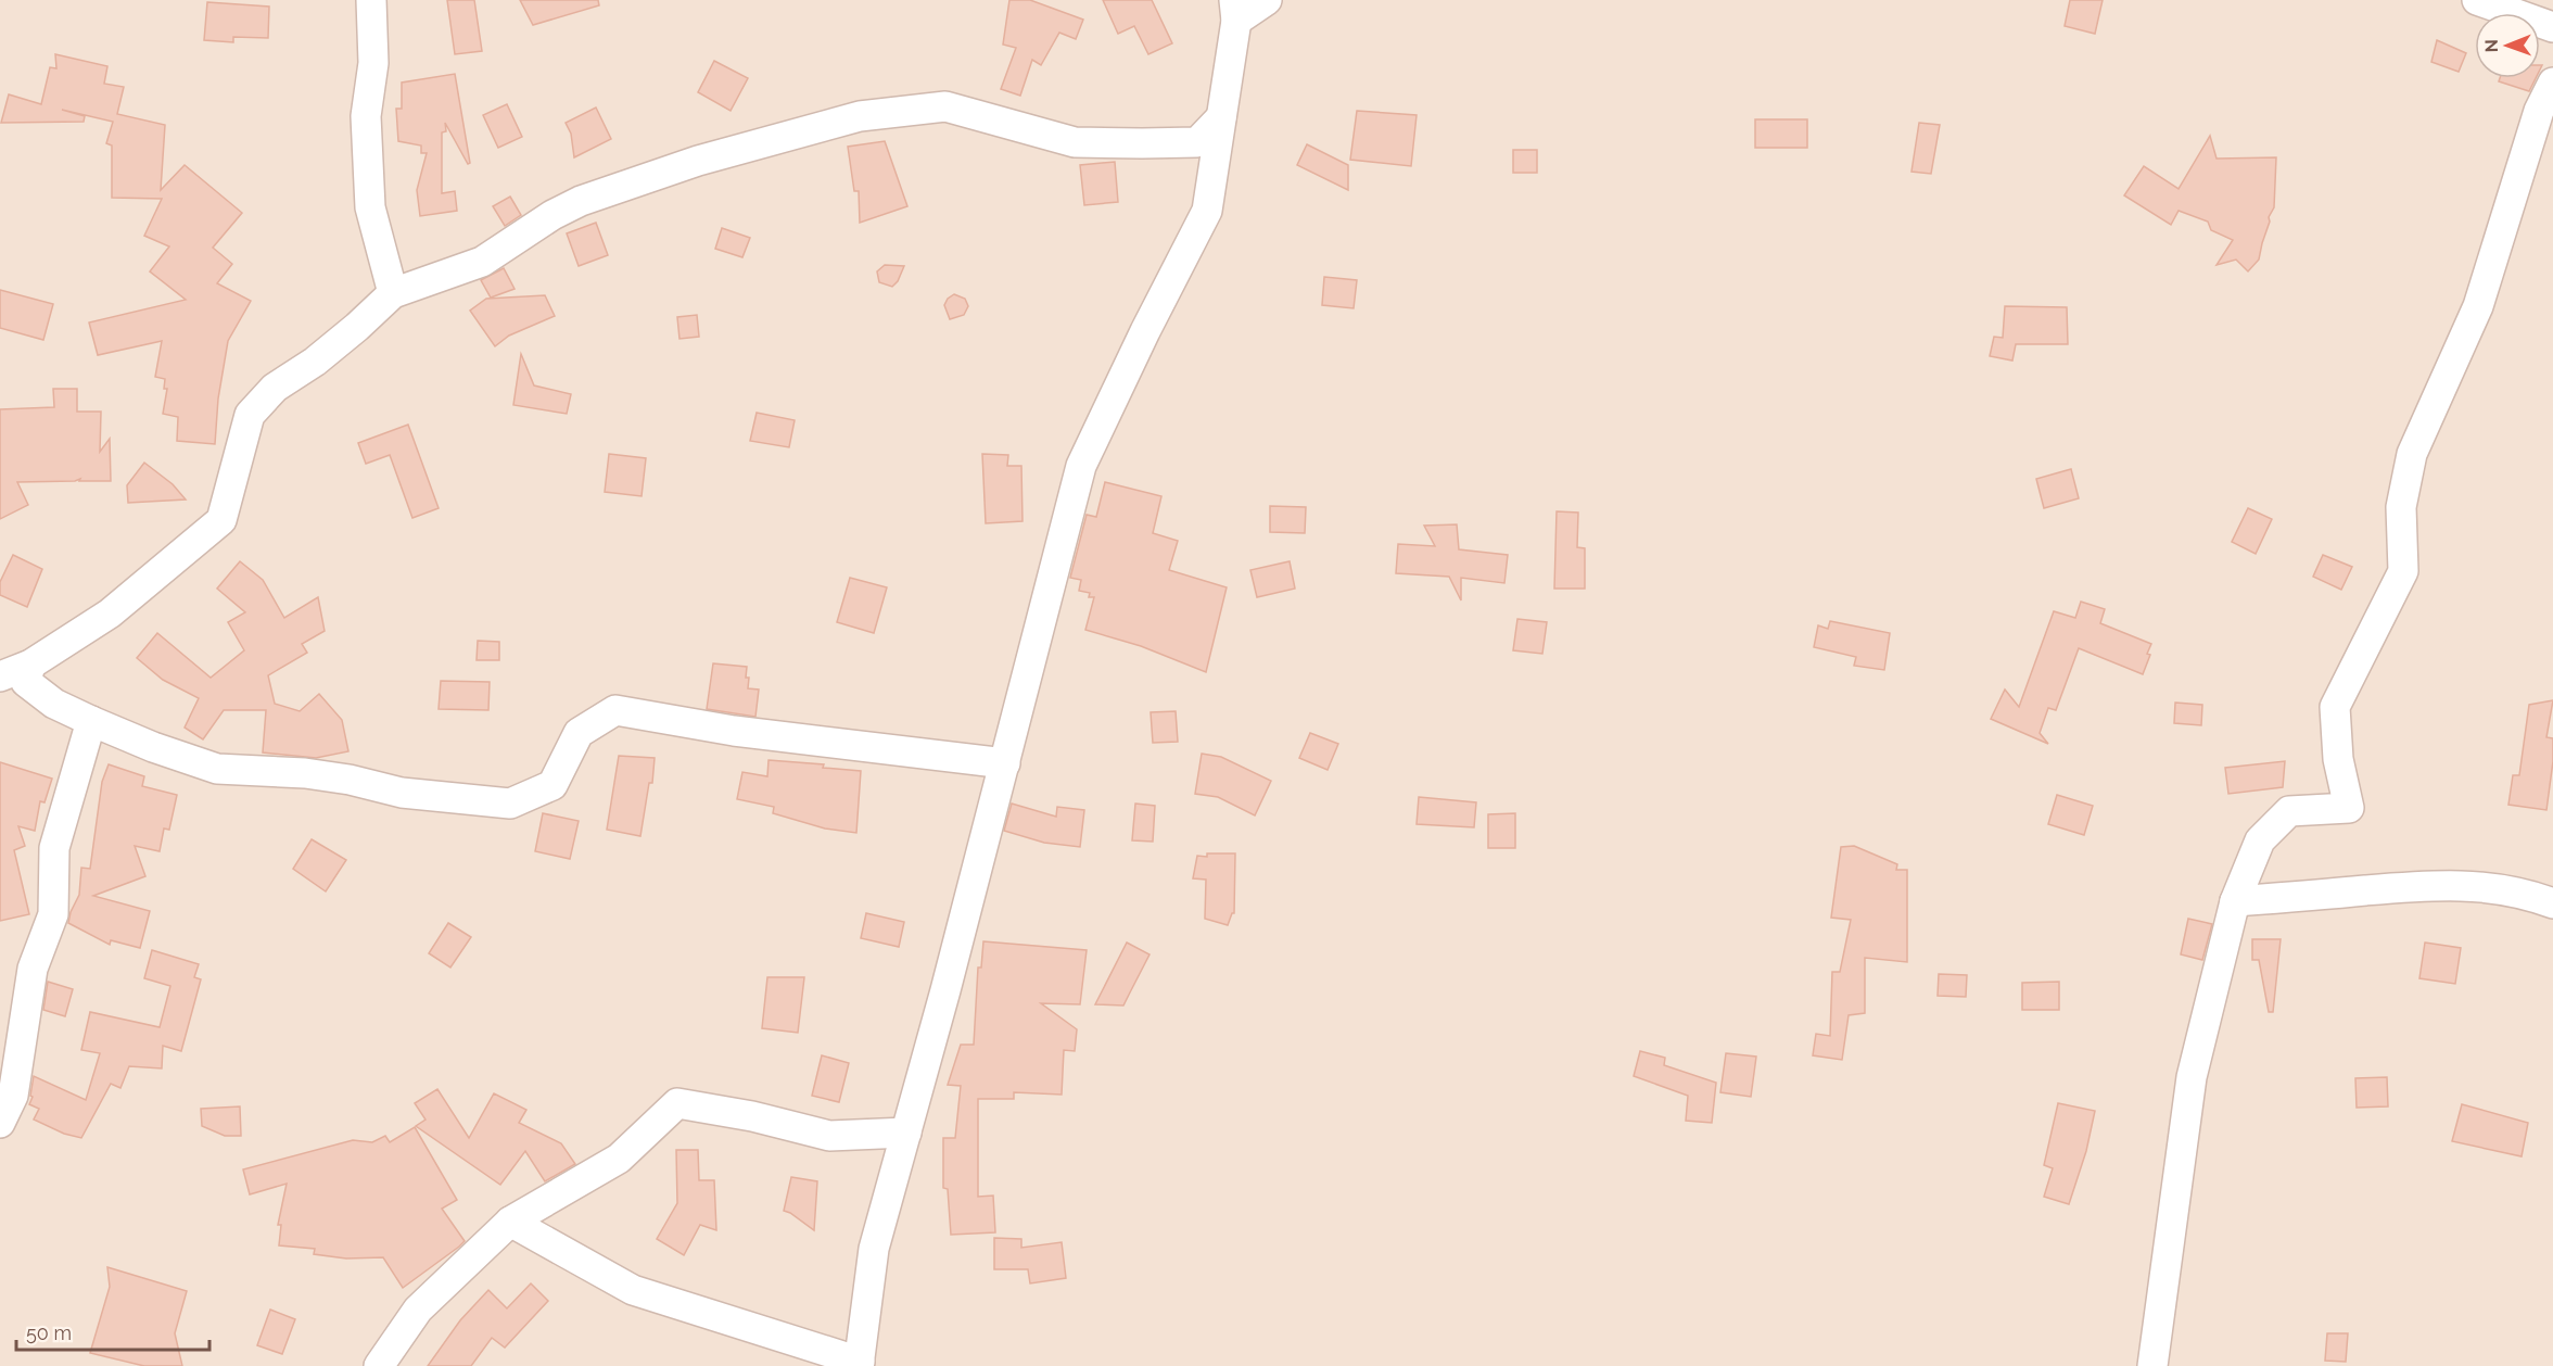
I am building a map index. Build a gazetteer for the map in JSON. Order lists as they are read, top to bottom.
{
  "scale_bar": "50 m",
  "north": "left"
}
